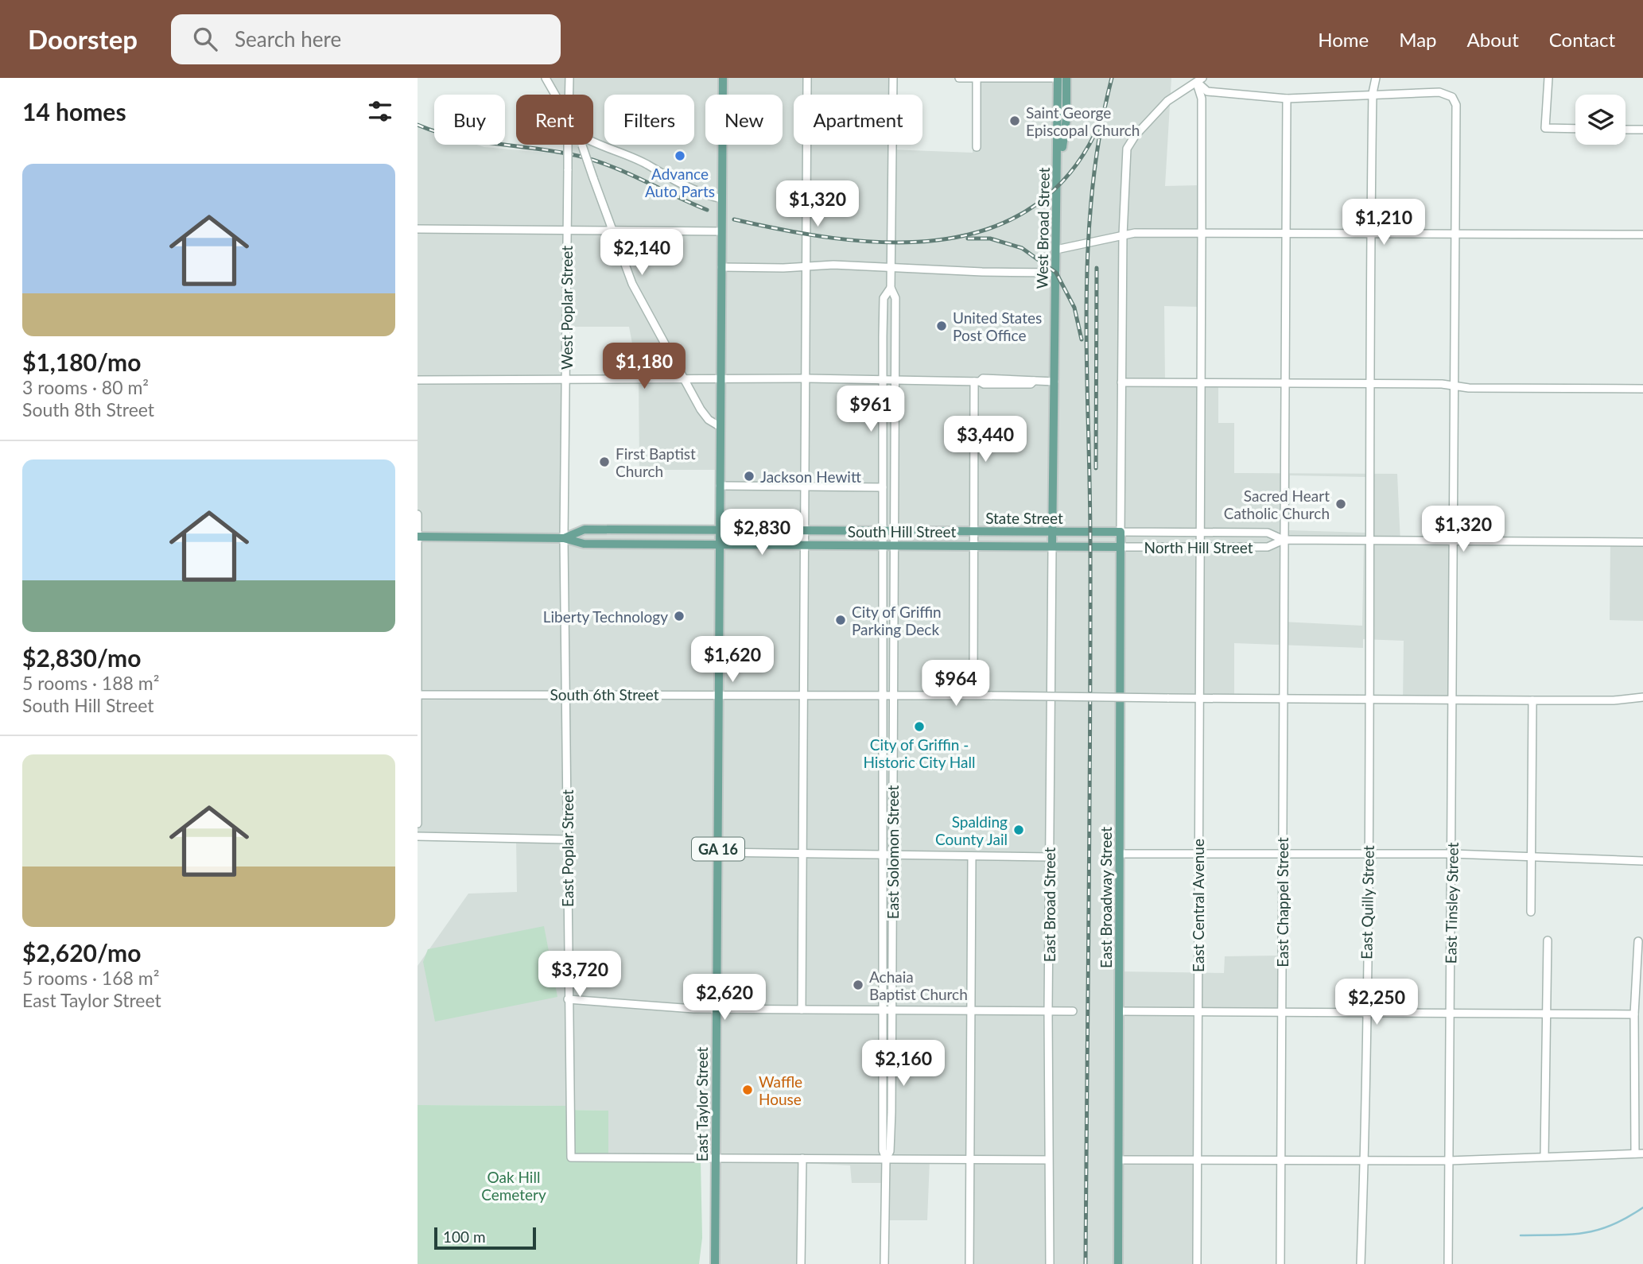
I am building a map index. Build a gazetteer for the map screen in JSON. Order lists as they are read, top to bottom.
{
  "streets": {
    "main road": [
      "West Broad Street",
      "State Street",
      "South Hill Street",
      "GA 16",
      "East Broadway Street",
      "East Taylor Street"
    ],
    "street": [
      "West Poplar Street",
      "North Hill Street",
      "South 6th Street",
      "East Poplar Street",
      "East Solomon Street",
      "East Chappel Street",
      "East Quilly Street",
      "East Tinsley Street",
      "East Broad Street",
      "East Central Avenue"
    ]
  },
  "crossings": [
    ["West Broad Street", "State Street"],
    ["West Broad Street", "South Hill Street"],
    ["West Broad Street", "East Broad Street"],
    ["West Poplar Street", "State Street"],
    ["West Poplar Street", "South Hill Street"],
    ["West Poplar Street", "East Poplar Street"],
    ["State Street", "South Hill Street"],
    ["State Street", "North Hill Street"],
    ["State Street", "East Poplar Street"],
    ["State Street", "East Solomon Street"],
    ["State Street", "East Broadway Street"],
    ["State Street", "East Chappel Street"],
    ["State Street", "East Central Avenue"],
    ["State Street", "East Taylor Street"],
    ["South Hill Street", "North Hill Street"],
    ["South Hill Street", "East Poplar Street"],
    ["South Hill Street", "East Solomon Street"],
    ["South Hill Street", "East Broadway Street"],
    ["South Hill Street", "East Broad Street"],
    ["South Hill Street", "East Taylor Street"],
    ["North Hill Street", "East Broadway Street"],
    ["North Hill Street", "East Chappel Street"],
    ["North Hill Street", "East Quilly Street"],
    ["North Hill Street", "East Tinsley Street"],
    ["North Hill Street", "East Central Avenue"],
    ["South 6th Street", "East Poplar Street"],
    ["South 6th Street", "East Solomon Street"],
    ["South 6th Street", "East Chappel Street"],
    ["South 6th Street", "East Quilly Street"],
    ["South 6th Street", "East Tinsley Street"],
    ["South 6th Street", "East Central Avenue"],
    ["South 6th Street", "East Taylor Street"],
    ["East Poplar Street", "East Taylor Street"],
    ["East Quilly Street", "East Tinsley Street"]
  ],
  "parks": ["Oak Hill Cemetery"],
  "places": [
    "Saint George Episcopal Church",
    "Advance Auto Parts",
    "United States Post Office",
    "First Baptist Church",
    "Jackson Hewitt",
    "Sacred Heart Catholic Church",
    "Liberty Technology",
    "City of Griffin Parking Deck",
    "City of Griffin - Historic City Hall",
    "Spalding County Jail",
    "Achaia Baptist Church",
    "Waffle House"
  ],
  "scale_bar": "100 m",
  "page": {
    "header": "Doorstep",
    "search": "Search here",
    "nav": [
      "Home",
      "Map",
      "About",
      "Contact"
    ],
    "heading": "14 homes",
    "chip": [
      "Buy",
      "Rent",
      "Filters",
      "New",
      "Apartment"
    ],
    "list": [
      {
        "name": "$1,180/mo",
        "note": "3 rooms · 80 m² · South 8th Street"
      },
      {
        "name": "$2,830/mo",
        "note": "5 rooms · 188 m² · South Hill Street"
      },
      {
        "name": "$2,620/mo",
        "note": "5 rooms · 168 m² · East Taylor Street"
      }
    ],
    "price": [
      "$1,320",
      "$1,210",
      "$2,140",
      "$1,180",
      "$961",
      "$3,440",
      "$1,320",
      "$2,830",
      "$1,620",
      "$964",
      "$3,720",
      "$2,620",
      "$2,250",
      "$2,160"
    ],
    "scale": "100 m"
  }
}
